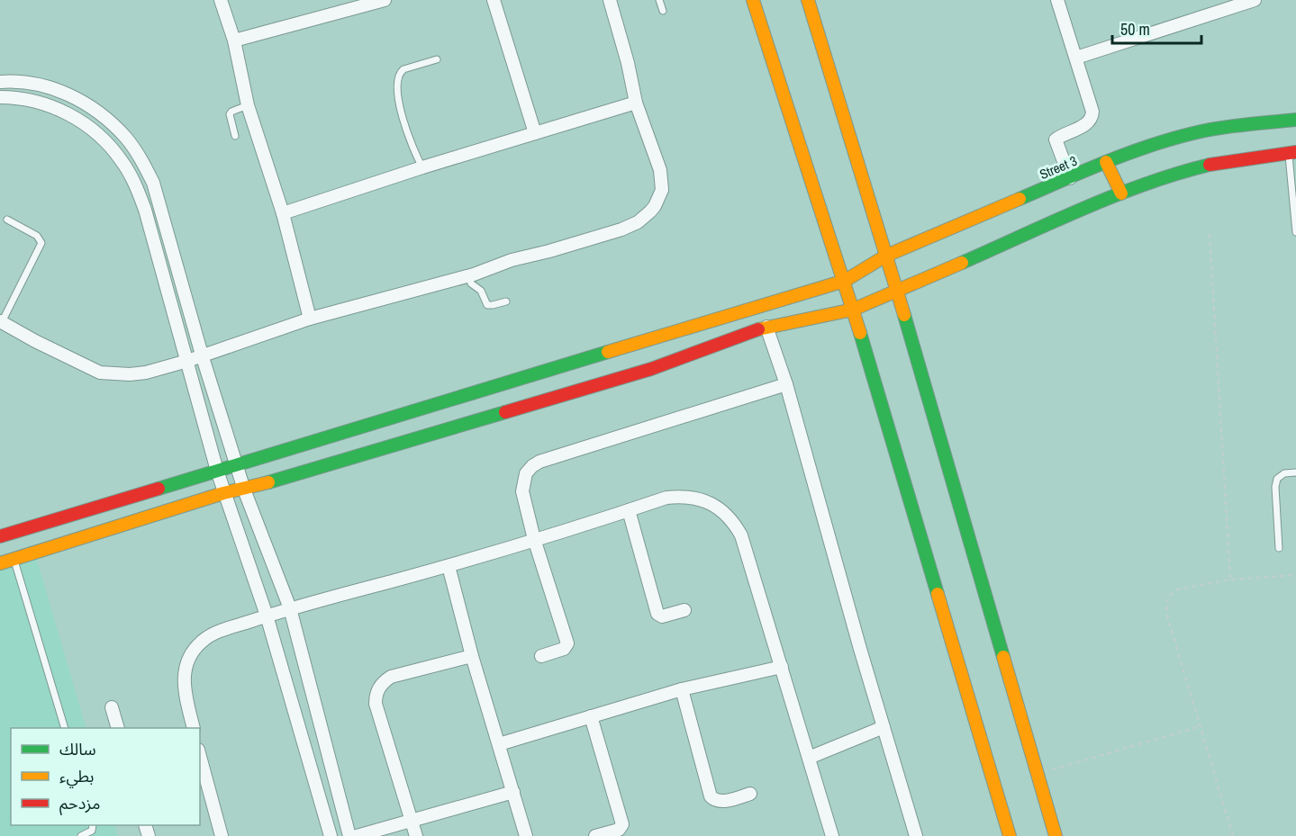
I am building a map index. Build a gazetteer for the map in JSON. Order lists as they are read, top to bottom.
{
  "streets": {
    "street": ["Street 3"]
  },
  "legend": ["سالك", "بطيء", "مزدحم"],
  "scale_bar": "50 m"
}
